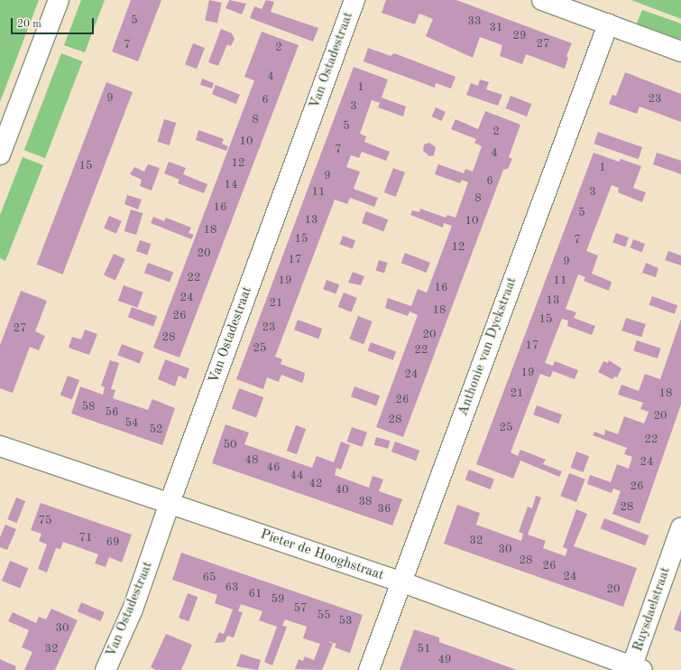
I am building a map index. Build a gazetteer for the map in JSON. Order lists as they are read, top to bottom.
{
  "streets": {
    "street": [
      "Van Ostadestraat",
      "Anthonie van Dyckstraat",
      "Pieter de Hooghstraat",
      "Ruysdaelstraat"
    ]
  },
  "crossings": [
    ["Van Ostadestraat", "Pieter de Hooghstraat"],
    ["Anthonie van Dyckstraat", "Pieter de Hooghstraat"],
    ["Pieter de Hooghstraat", "Ruysdaelstraat"]
  ],
  "house_numbers": [
    "5",
    "33",
    "31",
    "29",
    "27",
    "7",
    "2",
    "4",
    "1",
    "9",
    "23",
    "6",
    "3",
    "8",
    "5",
    "2",
    "10",
    "7",
    "4",
    "12",
    "15",
    "1",
    "9",
    "6",
    "14",
    "11",
    "3",
    "8",
    "16",
    "5",
    "13",
    "10",
    "18",
    "15",
    "7",
    "12",
    "20",
    "17",
    "9",
    "22",
    "19",
    "11",
    "16",
    "24",
    "13",
    "21",
    "18",
    "26",
    "15",
    "23",
    "27",
    "20",
    "28",
    "17",
    "25",
    "22",
    "19",
    "24",
    "21",
    "18",
    "26",
    "58",
    "56",
    "20",
    "28",
    "54",
    "25",
    "52",
    "22",
    "50",
    "48",
    "24",
    "46",
    "44",
    "42",
    "26",
    "40",
    "38",
    "28",
    "36",
    "75",
    "71",
    "32",
    "69",
    "30",
    "28",
    "26",
    "24",
    "65",
    "63",
    "20",
    "61",
    "59",
    "57",
    "55",
    "53",
    "30",
    "32",
    "51",
    "49"
  ],
  "scale_bar": "20 m"
}
